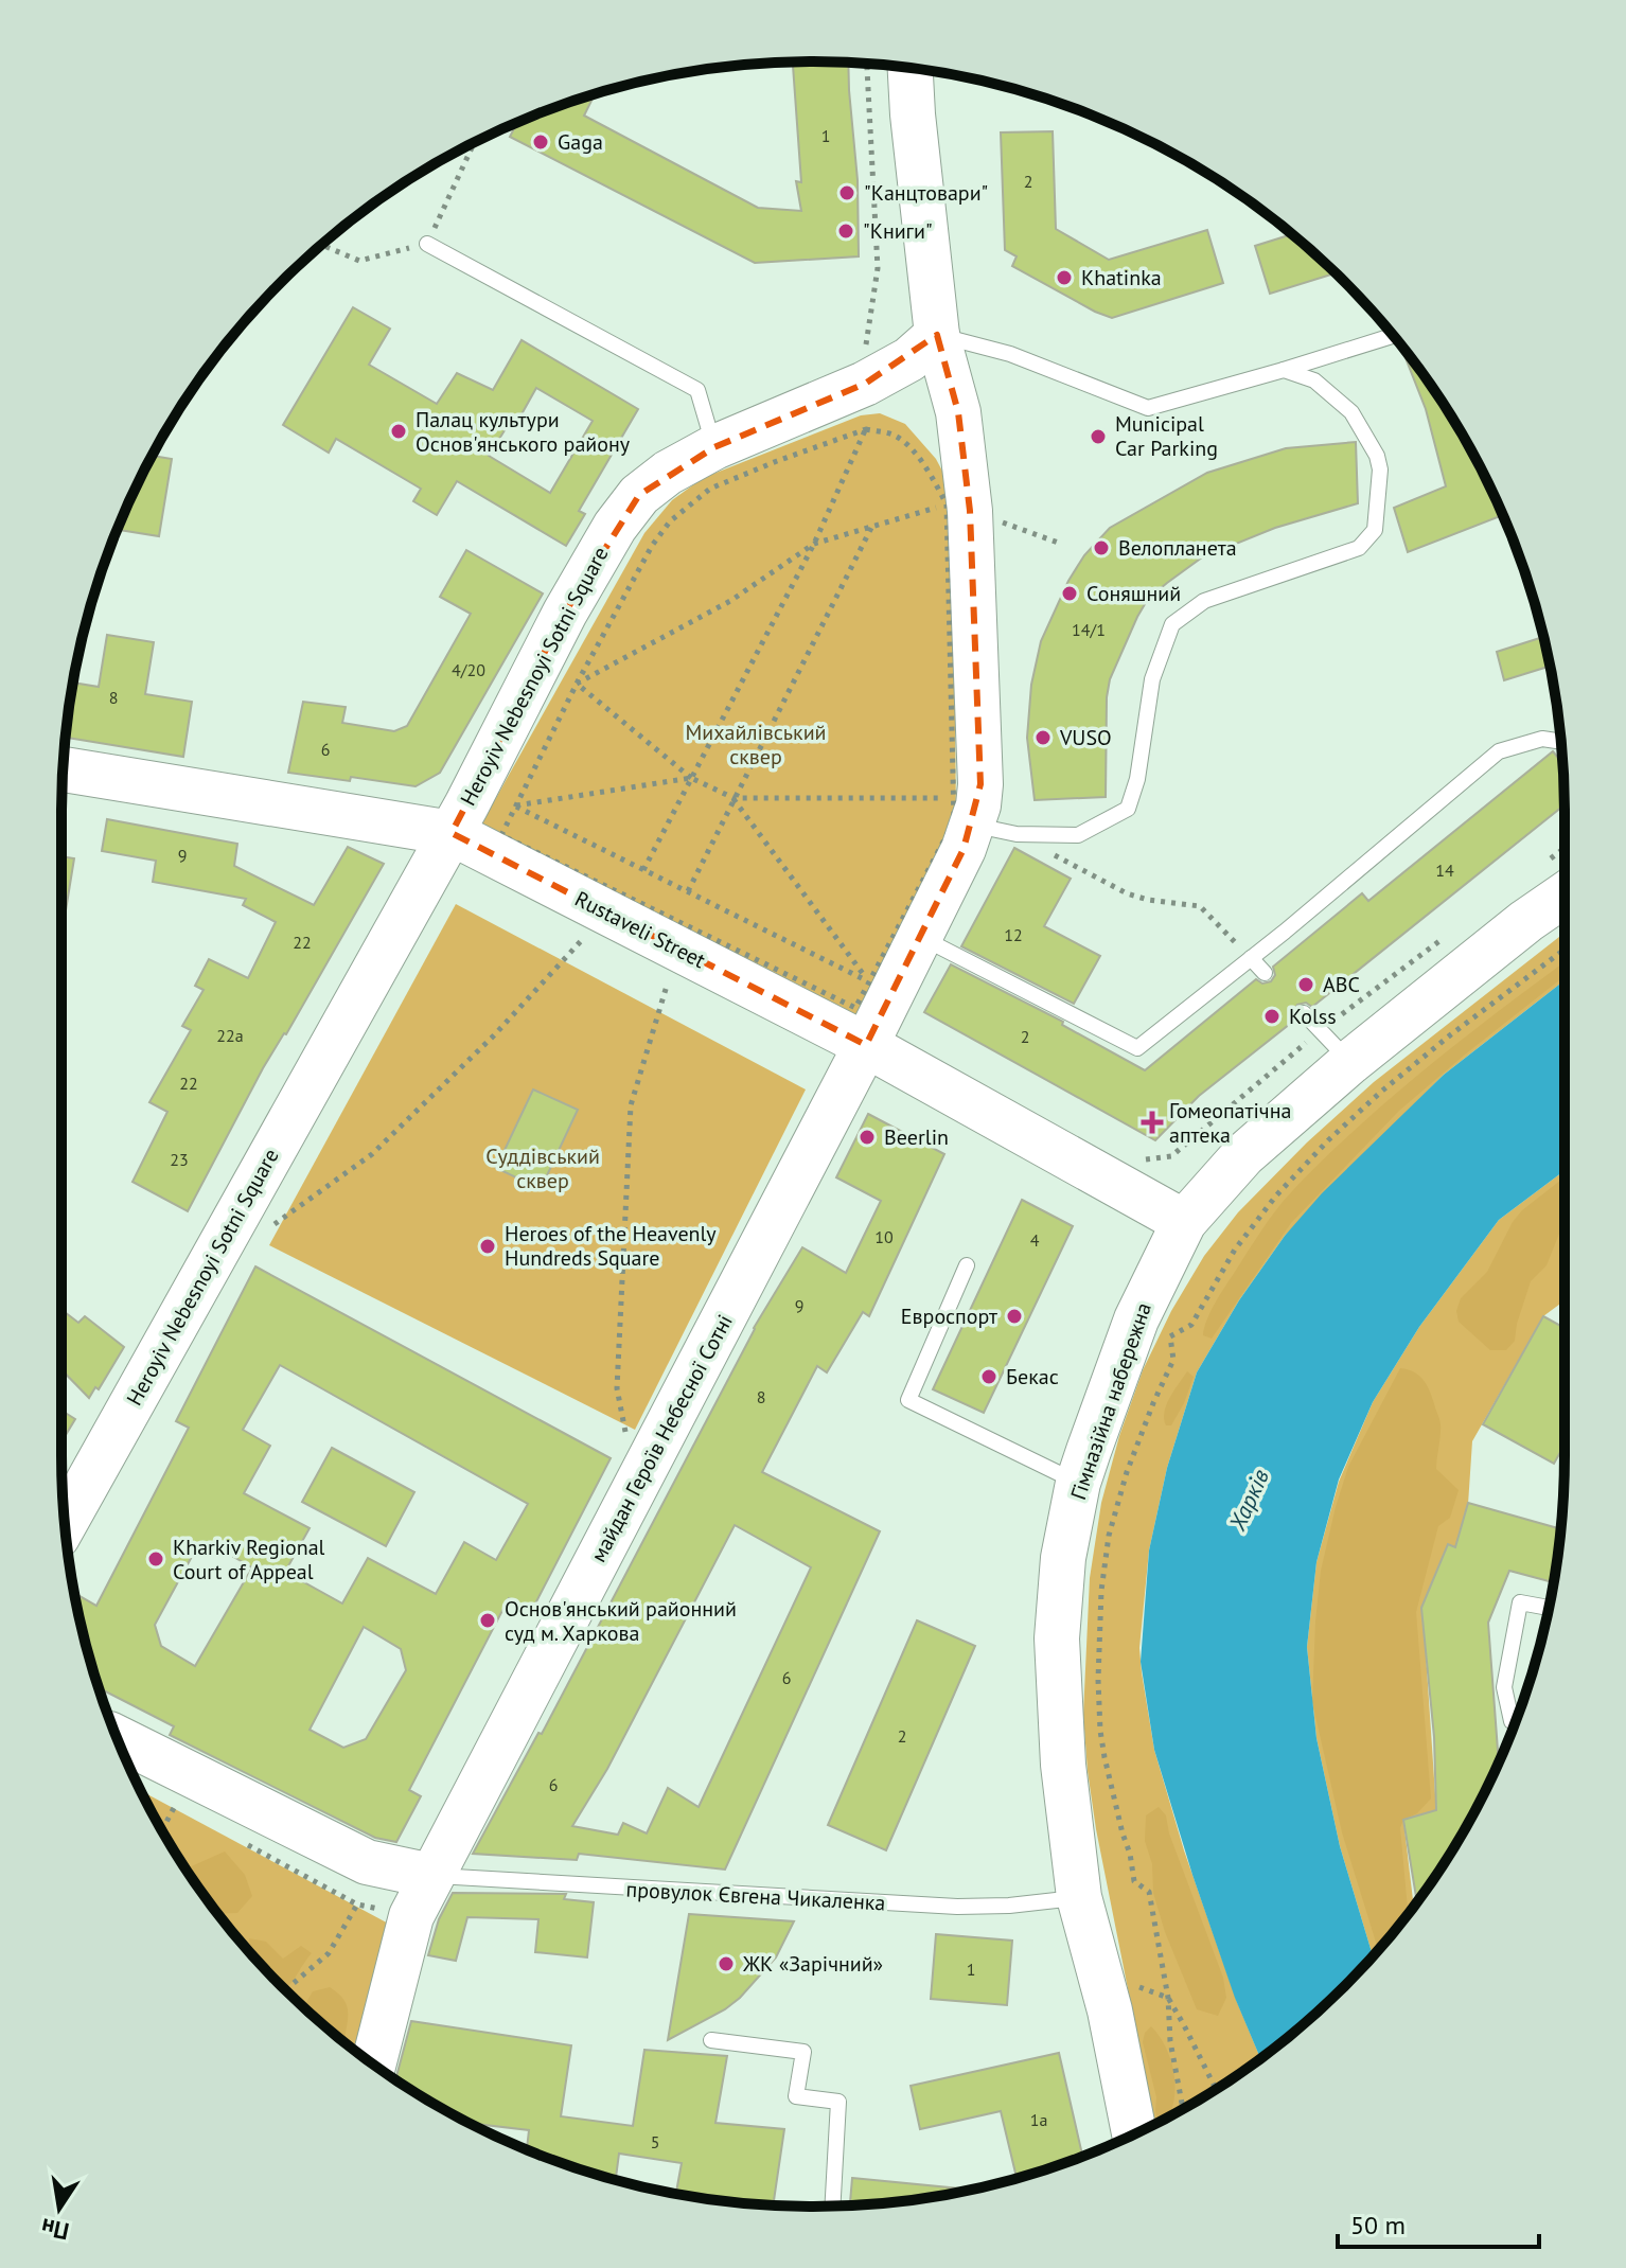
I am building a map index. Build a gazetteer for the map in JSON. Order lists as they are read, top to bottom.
{
  "streets": {
    "main road": [
      "Heroyiv Nebesnoyi Sotni Square",
      "Rustaveli Street",
      "Гімназійна набережна",
      "майдан Героїв Небесної Сотні"
    ],
    "lane": ["провулок Євгена Чикаленка"]
  },
  "crossings": [
    ["Heroyiv Nebesnoyi Sotni Square", "Rustaveli Street"],
    ["Rustaveli Street", "Гімназійна набережна"],
    ["Rustaveli Street", "майдан Героїв Небесної Сотні"],
    ["Гімназійна набережна", "провулок Євгена Чикаленка"],
    ["майдан Героїв Небесної Сотні", "провулок Євгена Чикаленка"]
  ],
  "water": ["Харків"],
  "parks": ["Михайлівський сквер", "Суддівський сквер"],
  "places": {
    "other": [
      "Gaga",
      "\"Канцтовари\"",
      "\"Книги\"",
      "Khatinka",
      "Палац культури Основ'янського району",
      "Municipal Car Parking",
      "Велопланета",
      "Соняшний",
      "VUSO",
      "ABC",
      "Kolss",
      "Beеrlin",
      "Heroes of the Heavenly Hundreds Square",
      "Евроспорт",
      "Бекас",
      "Kharkiv Regional Court of Appeal",
      "Основ'янський районний суд м. Харкова",
      "ЖК «Зарічний»"
    ],
    "health": ["Гомеопатічна аптека"]
  },
  "house_numbers": [
    "1",
    "2",
    "14/1",
    "4/20",
    "8",
    "6",
    "9",
    "14",
    "12",
    "22",
    "22а",
    "2",
    "22",
    "23",
    "10",
    "4",
    "9",
    "8",
    "6",
    "2",
    "6",
    "1",
    "1а",
    "5"
  ],
  "scale_bar": "50 m",
  "north": "bottom"
}
